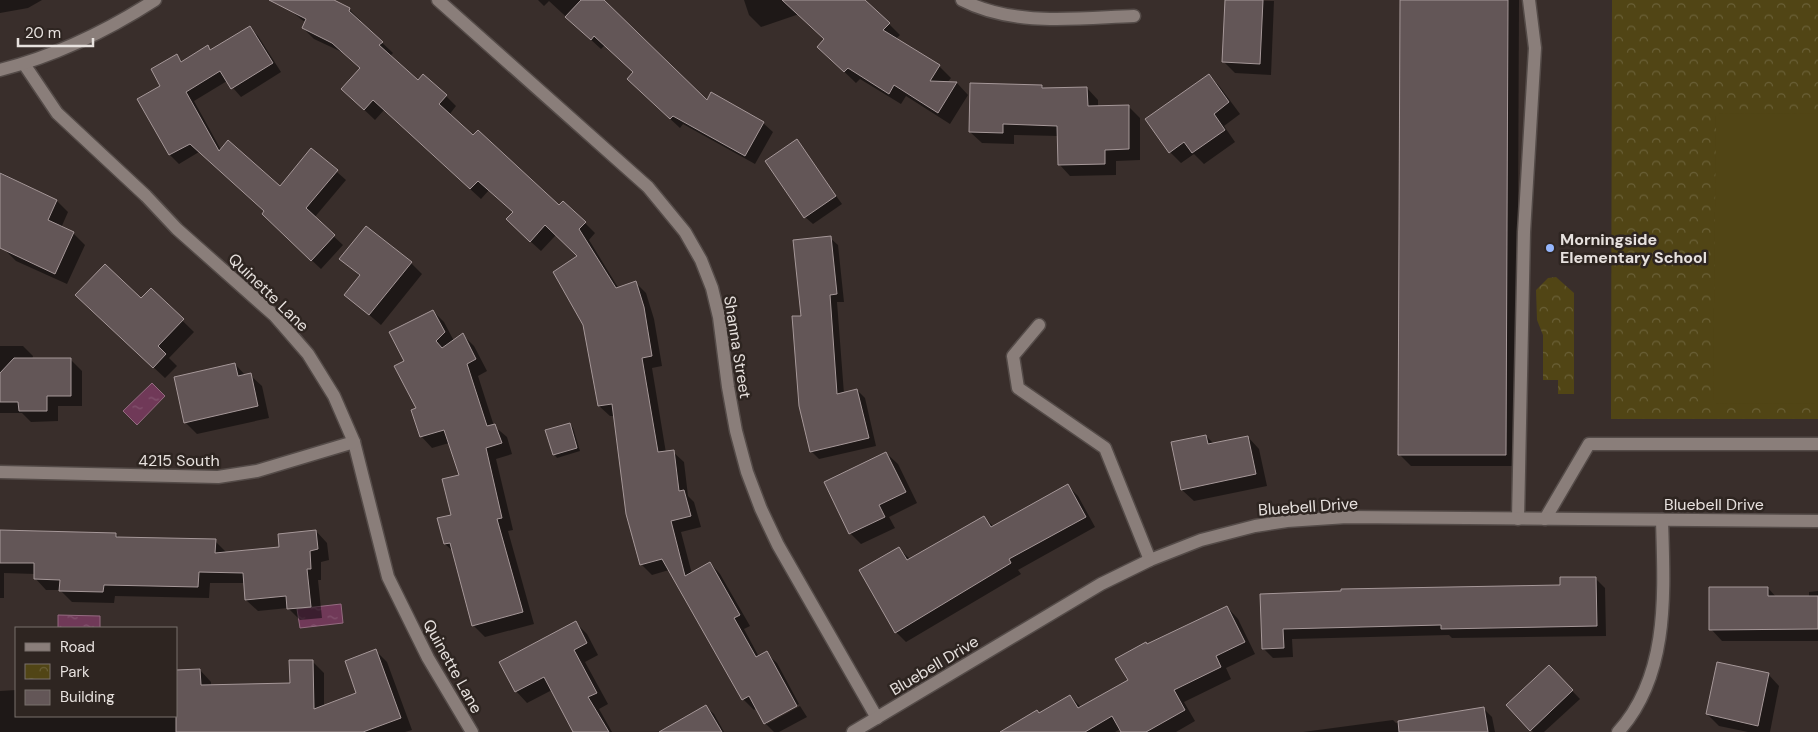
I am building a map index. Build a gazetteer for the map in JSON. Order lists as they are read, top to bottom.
{
  "streets": {
    "street": [
      "Quinette Lane",
      "Shanna Street",
      "4215 South",
      "Bluebell Drive"
    ]
  },
  "crossings": [
    ["Quinette Lane", "4215 South"],
    ["Shanna Street", "Bluebell Drive"]
  ],
  "places": ["Morningside Elementary School"],
  "legend": ["Road", "Park", "Building"],
  "scale_bar": "20 m"
}
